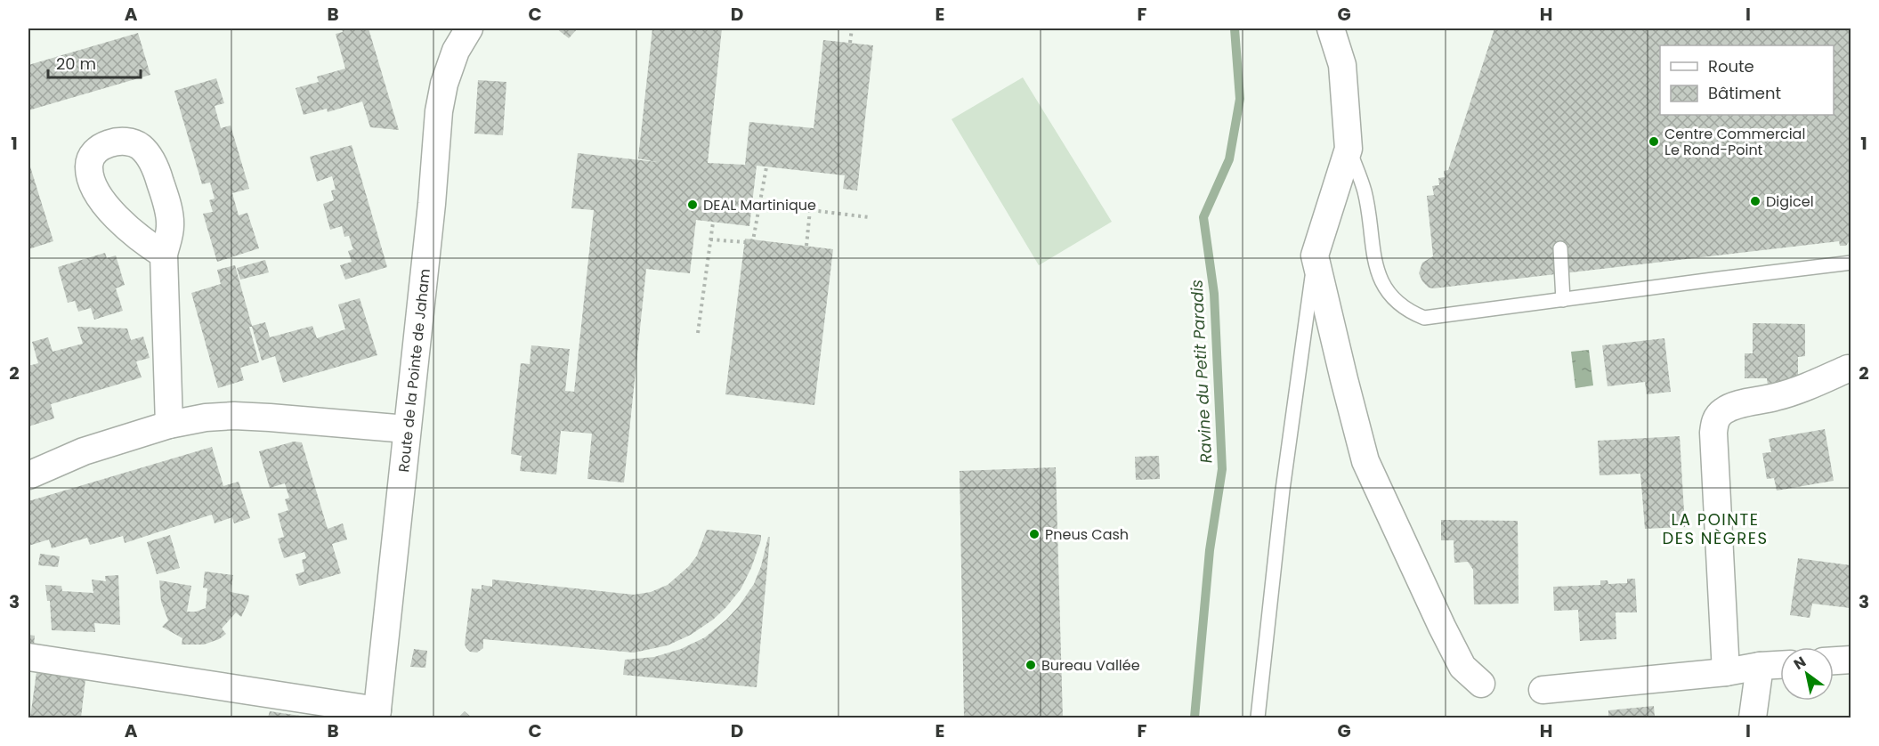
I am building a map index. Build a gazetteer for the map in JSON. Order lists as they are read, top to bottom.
{
  "streets": {
    "street": ["Route de la Pointe de Jaham"]
  },
  "districts": ["LA POINTE DES NÈGRES"],
  "water": ["Ravine du Petit Paradis"],
  "places": [
    "Centre Commercial Le Rond-Point",
    "Digicel",
    "DEAL Martinique",
    "Pneus Cash",
    "Bureau Vallée"
  ],
  "legend": ["Route", "Bâtiment"],
  "scale_bar": "20 m",
  "north": "top left",
  "grid": {
    "columns": [
      "A",
      "B",
      "C",
      "D",
      "E",
      "F",
      "G",
      "H",
      "I"
    ],
    "rows": ["1", "2", "3"]
  }
}
